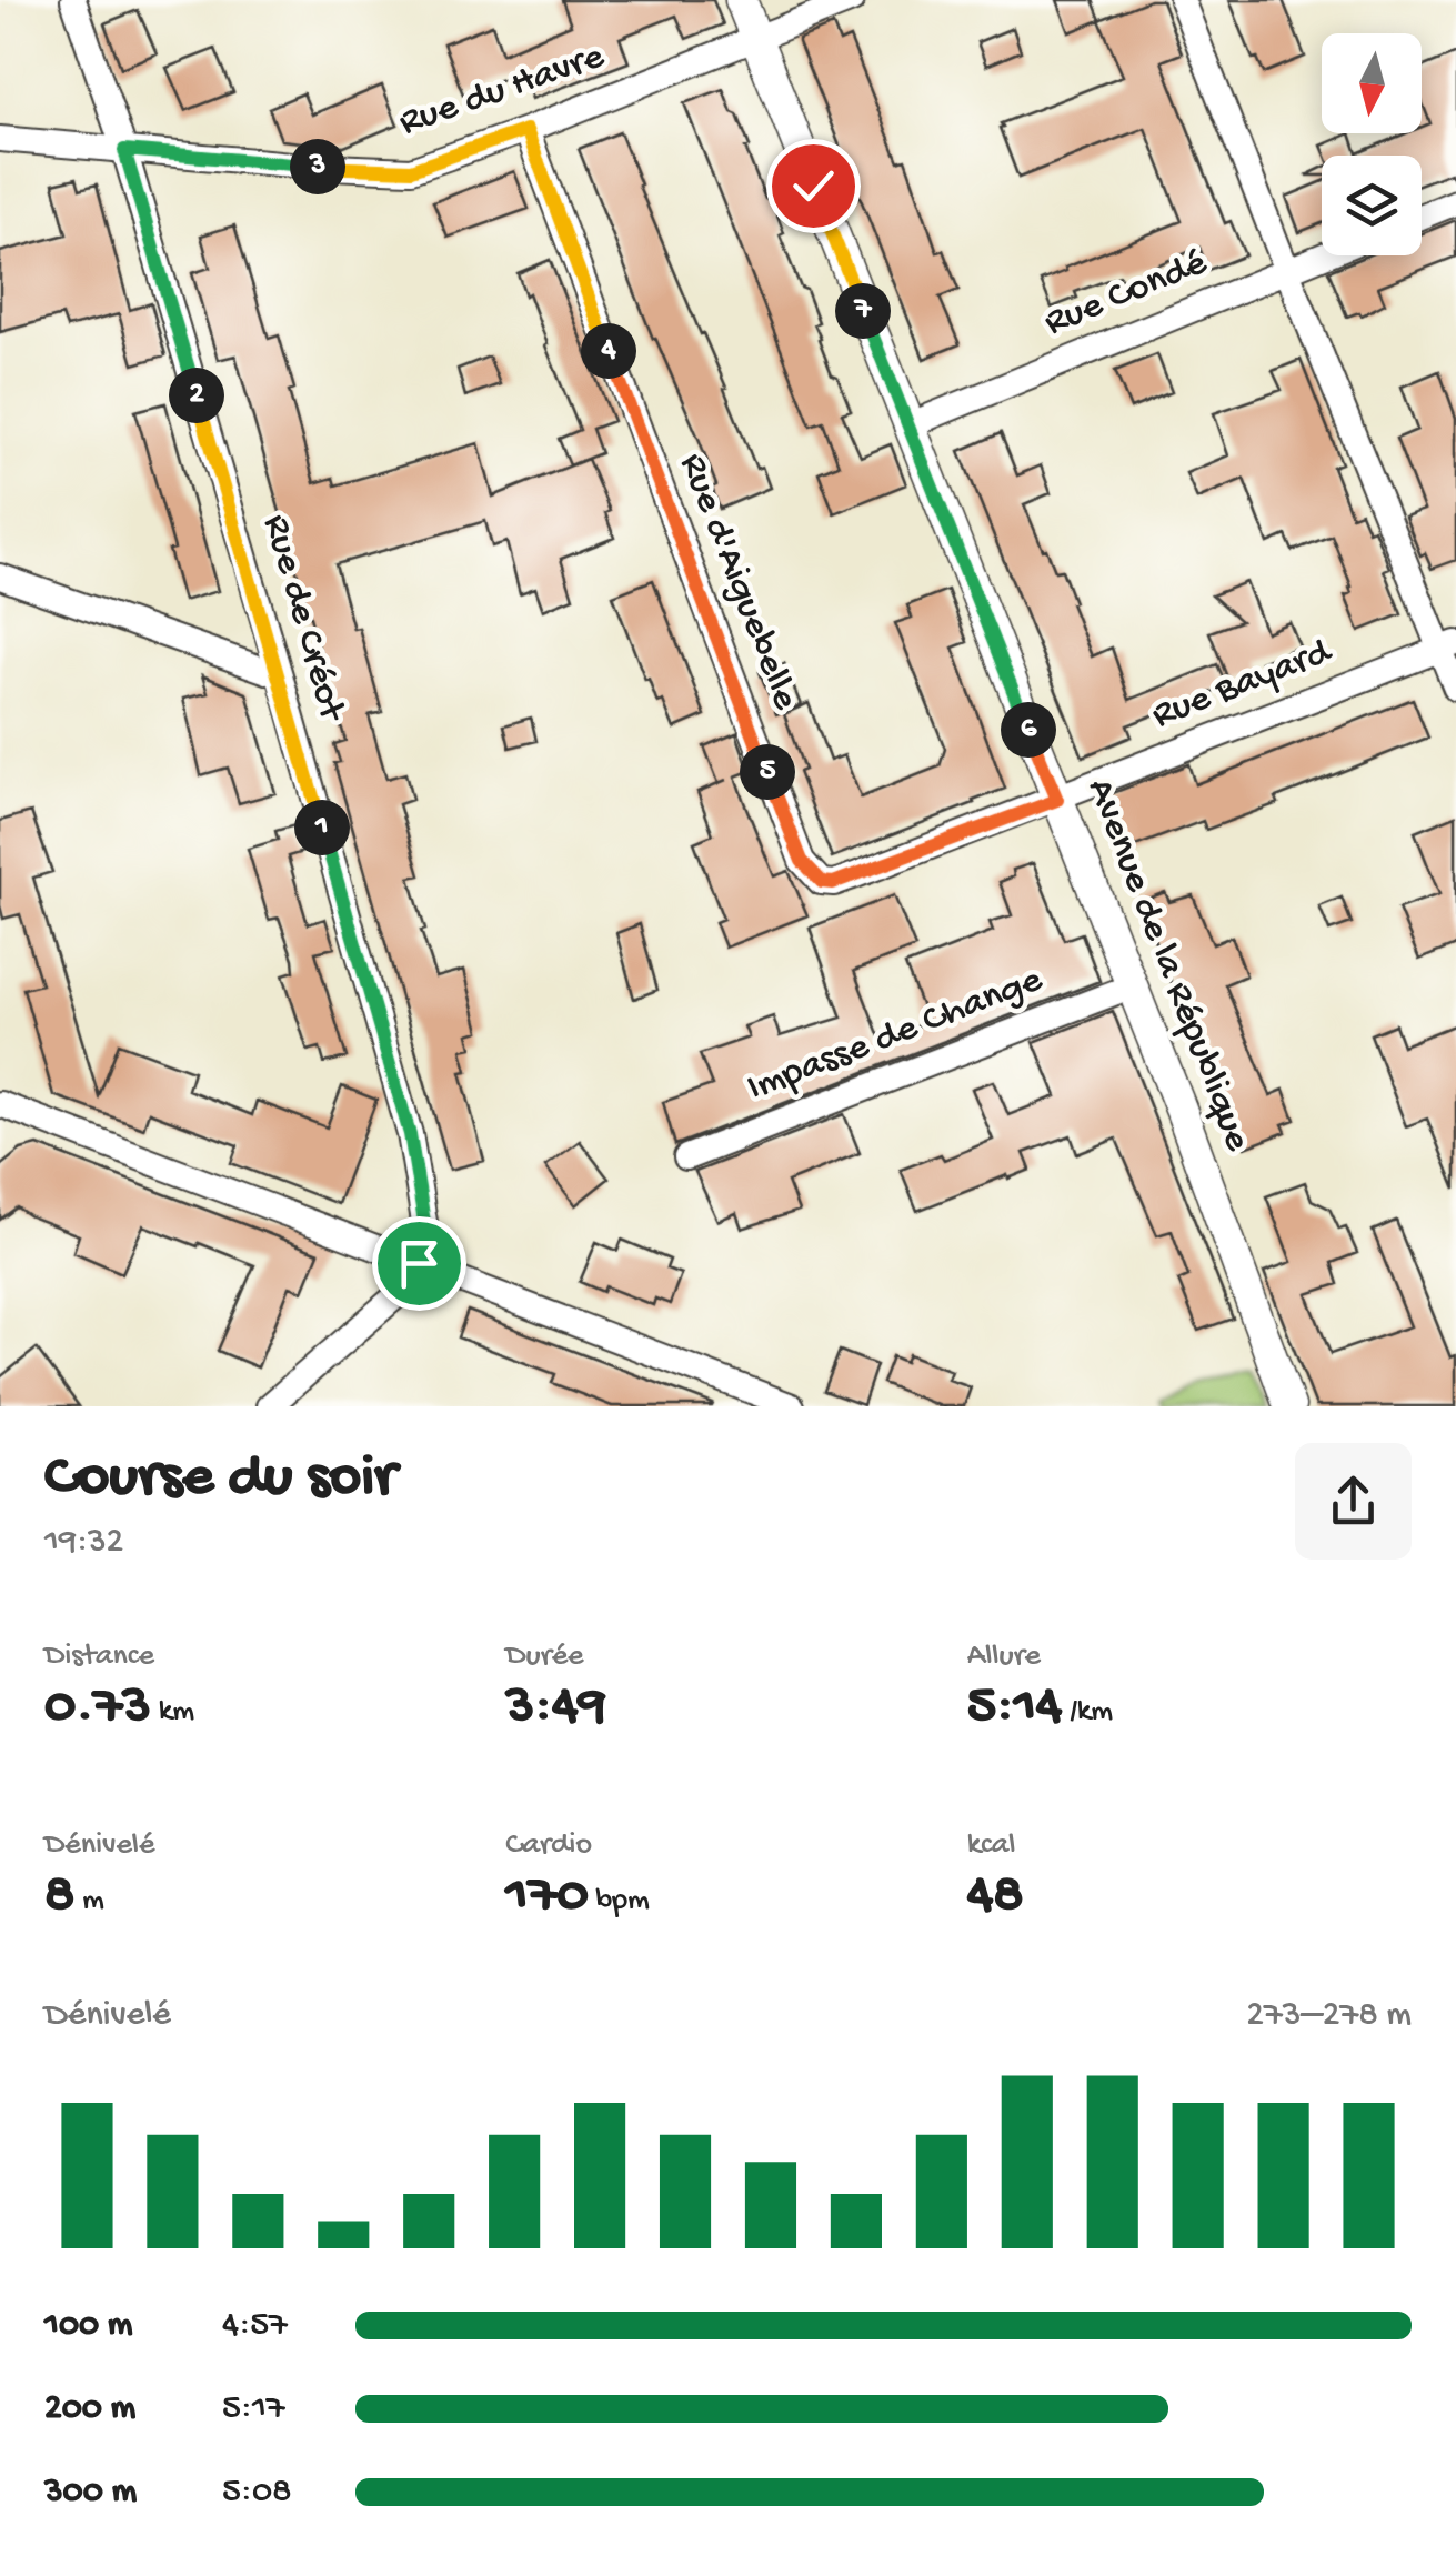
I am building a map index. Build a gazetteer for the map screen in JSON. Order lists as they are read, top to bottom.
{
  "streets": {
    "street": [
      "Rue du Havre",
      "Rue Condé",
      "Rue d'Aiguebelle",
      "Rue de Créot",
      "Rue Bayard",
      "Avenue de la République",
      "Impasse de Change"
    ]
  },
  "crossings": [
    ["Rue du Havre", "Rue d'Aiguebelle"],
    ["Rue du Havre", "Rue de Créot"],
    ["Rue du Havre", "Avenue de la République"],
    ["Rue Condé", "Avenue de la République"],
    ["Rue d'Aiguebelle", "Rue Bayard"],
    ["Rue d'Aiguebelle", "Avenue de la République"],
    ["Rue Bayard", "Avenue de la République"],
    ["Avenue de la République", "Impasse de Change"]
  ],
  "north": "bottom",
  "page": {
    "pins": [
      "3",
      "7",
      "4",
      "2",
      "6",
      "5",
      "1"
    ],
    "heading": ["Course du soir", "19:32"],
    "stats": [
      ["Distance", "0.73 km"],
      ["Durée", "3:49"],
      ["Allure", "5:14 /km"],
      ["Dénivelé", "8 m"],
      ["Cardio", "170 bpm"],
      ["kcal", "48"]
    ],
    "chart": ["Dénivelé", "273–278 m"],
    "list": [
      {
        "name": "100 m",
        "note": "4:57"
      },
      {
        "name": "200 m",
        "note": "5:17"
      },
      {
        "name": "300 m",
        "note": "5:08"
      }
    ]
  }
}
